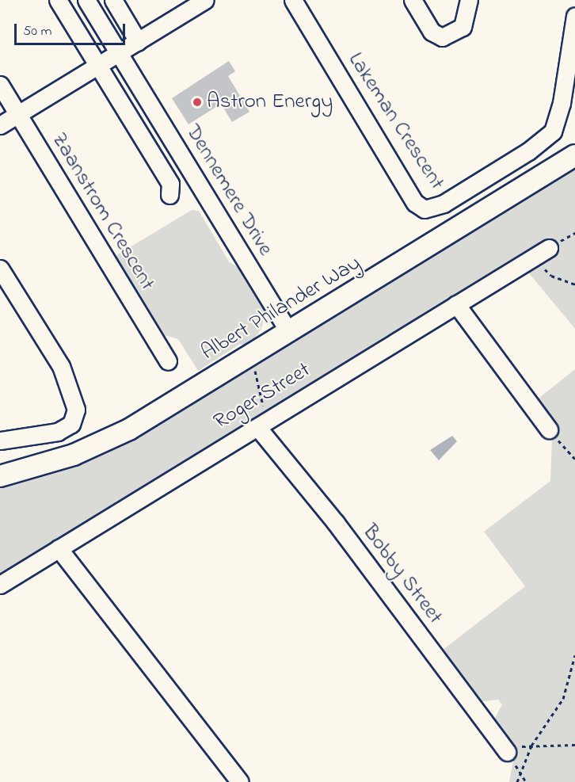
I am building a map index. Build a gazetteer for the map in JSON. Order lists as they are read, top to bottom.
{
  "streets": {
    "street": [
      "Lakeman Crescent",
      "Dennemere Drive",
      "Zaanstrom Crescent",
      "Albert Philander Way",
      "Roger Street",
      "Bobby Street"
    ]
  },
  "crossings": [
    ["Dennemere Drive", "Albert Philander Way"],
    ["Roger Street", "Bobby Street"]
  ],
  "places": ["Astron Energy"],
  "scale_bar": "50 m"
}
